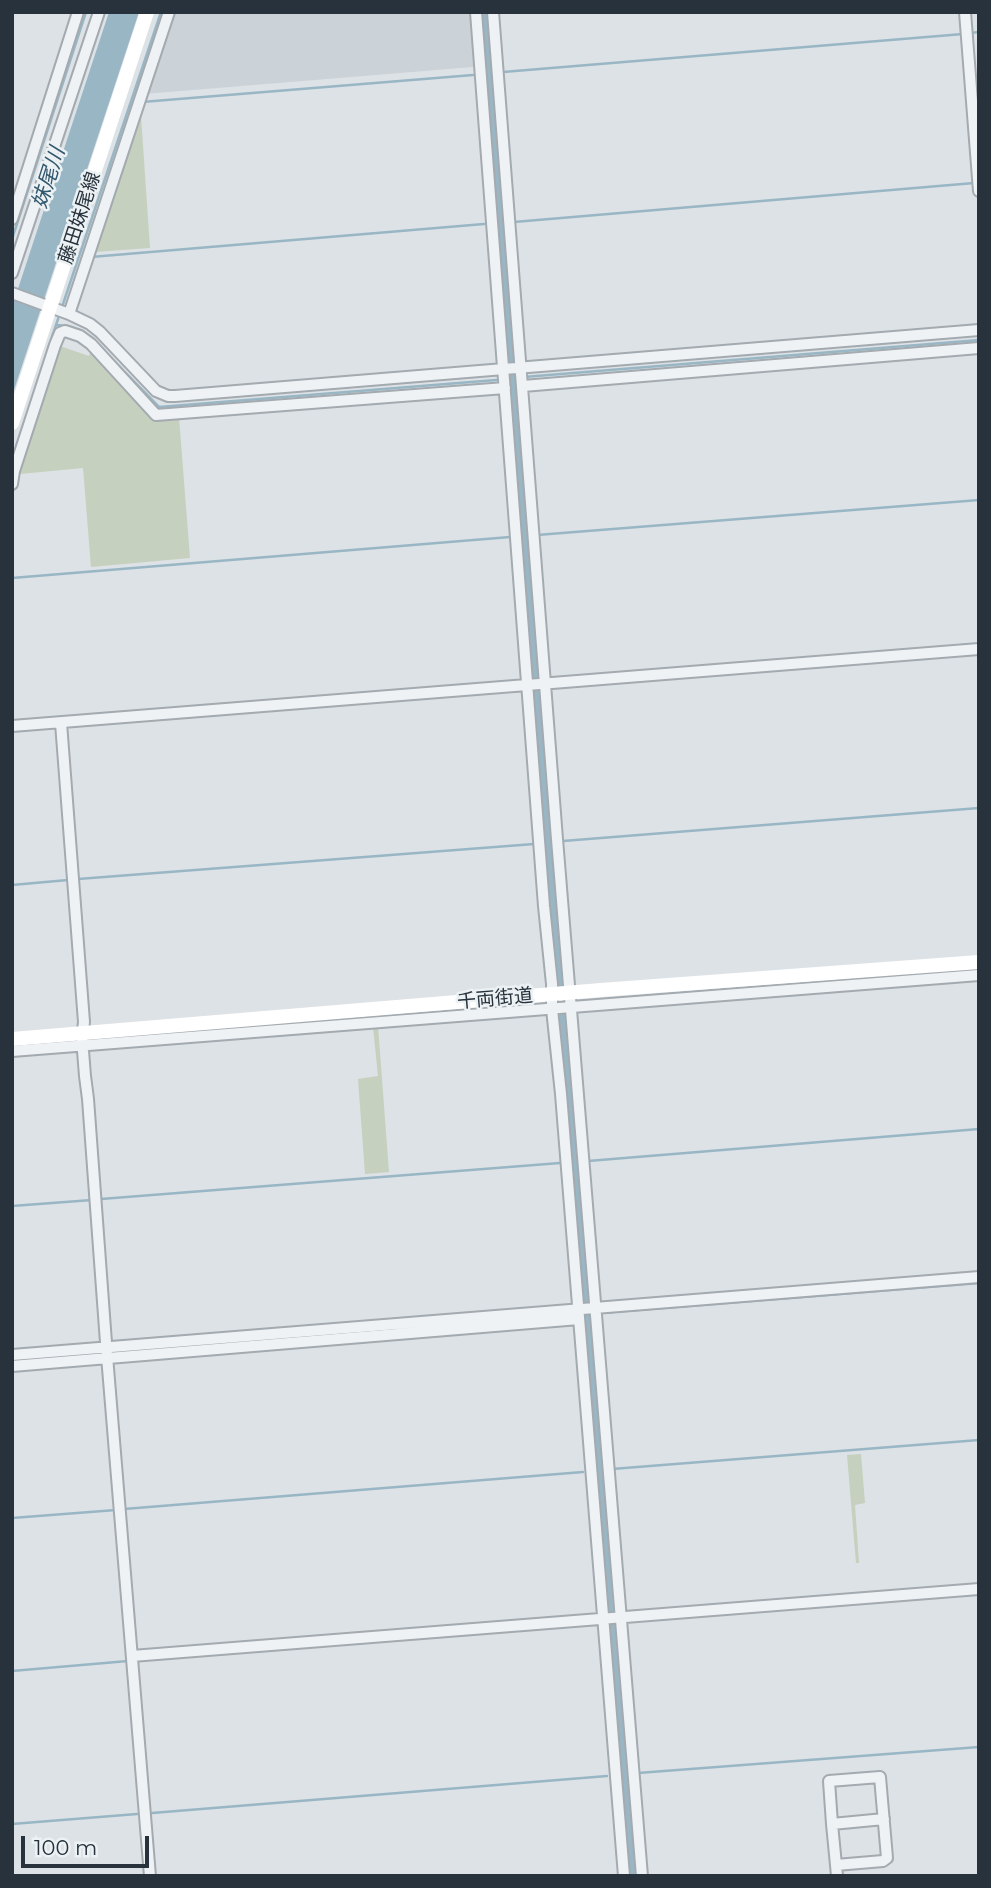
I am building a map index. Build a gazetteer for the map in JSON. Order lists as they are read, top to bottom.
{
  "streets": {
    "street": ["藤田妹尾線", "千両街道"]
  },
  "water": ["妹尾川"],
  "scale_bar": "100 m"
}
